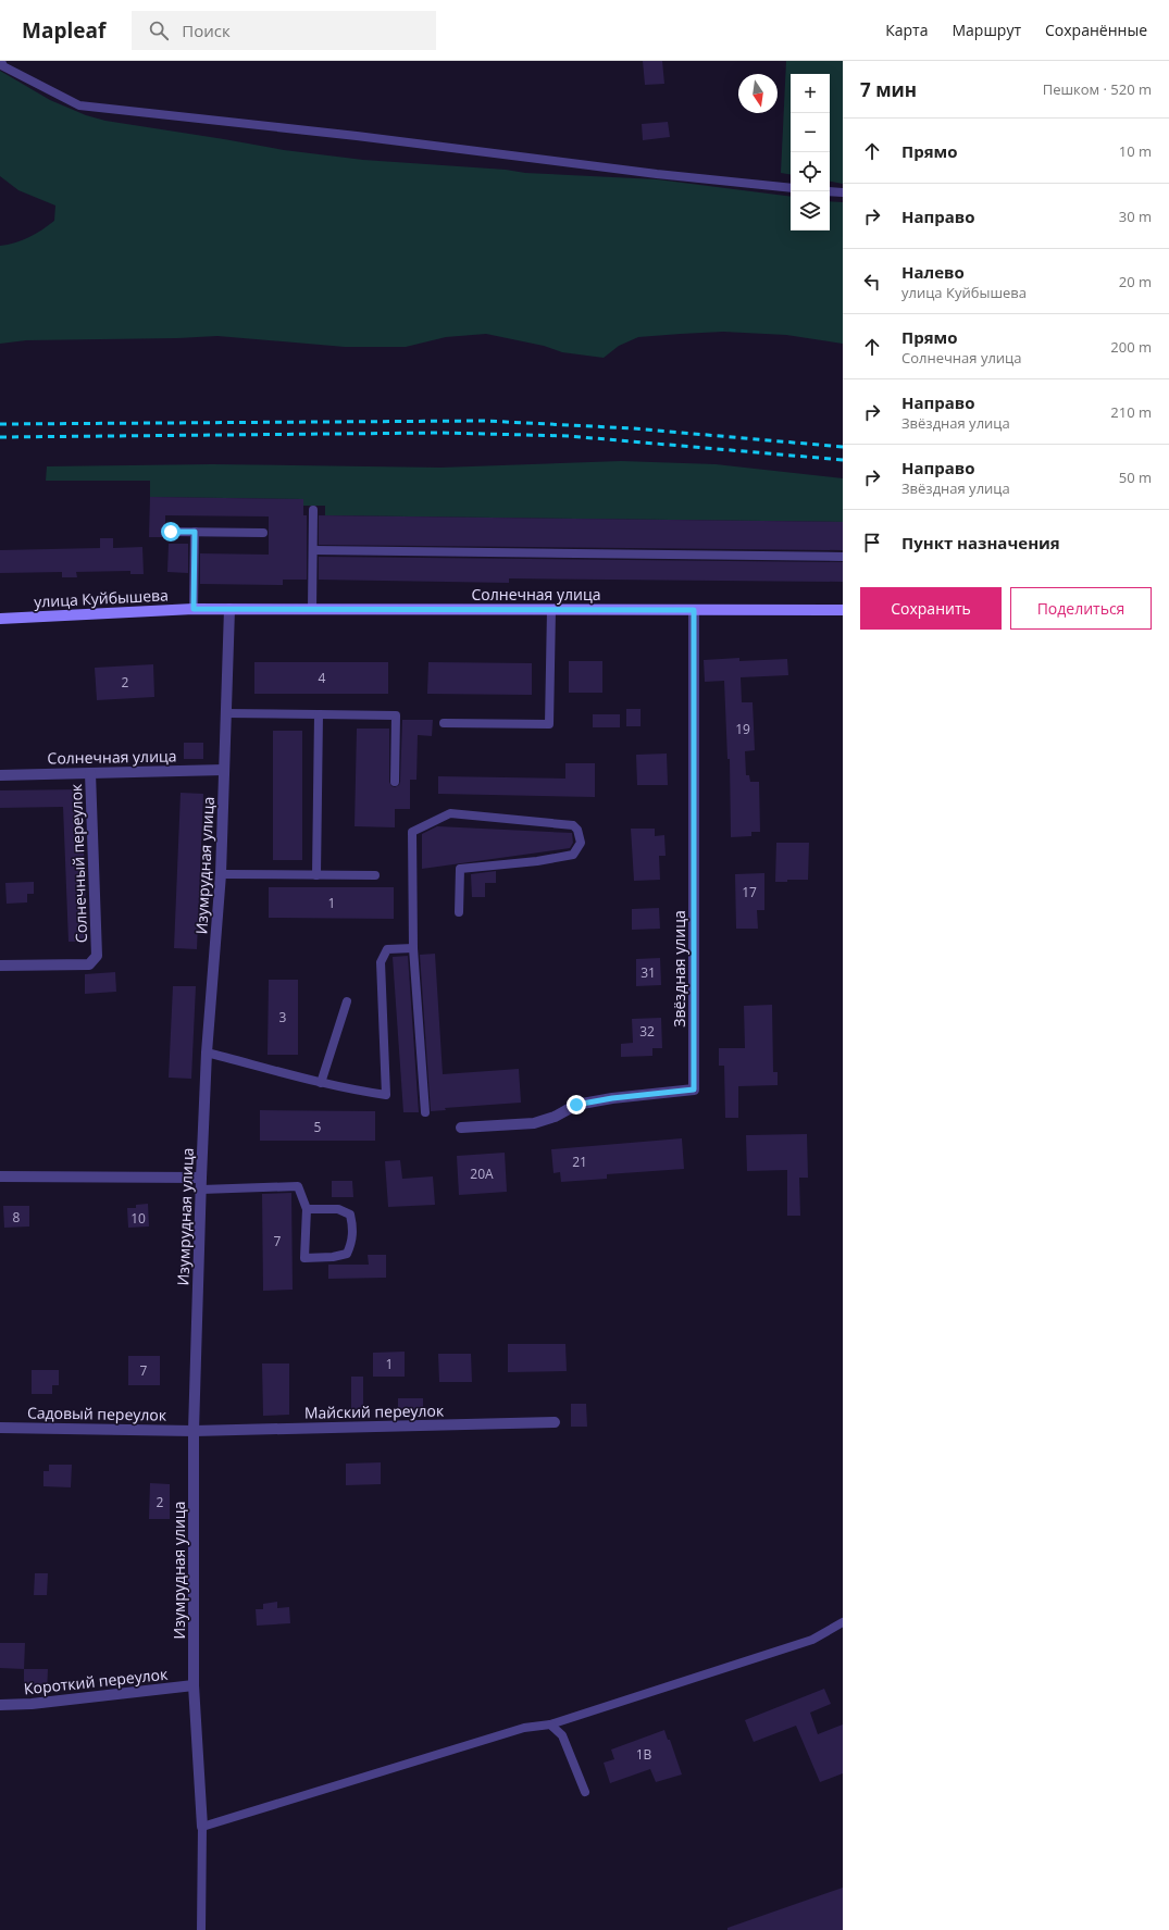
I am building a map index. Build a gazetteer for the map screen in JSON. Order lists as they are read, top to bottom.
{
  "streets": {
    "street": [
      "Солнечная улица",
      "улица Куйбышева",
      "Солнечный переулок",
      "Изумрудная улица",
      "Звёздная улица",
      "Майский переулок",
      "Садовый переулок",
      "Короткий переулок"
    ]
  },
  "crossings": [
    ["Солнечная улица", "улица Куйбышева"],
    ["Солнечная улица", "Солнечный переулок"],
    ["Солнечная улица", "Изумрудная улица"],
    ["Солнечная улица", "Звёздная улица"],
    ["улица Куйбышева", "Изумрудная улица"],
    ["Изумрудная улица", "Майский переулок"],
    ["Изумрудная улица", "Садовый переулок"],
    ["Изумрудная улица", "Короткий переулок"],
    ["Майский переулок", "Садовый переулок"]
  ],
  "house_numbers": [
    "4",
    "2",
    "19",
    "17",
    "1",
    "31",
    "3",
    "32",
    "5",
    "21",
    "20А",
    "8",
    "10",
    "7",
    "1",
    "7",
    "2",
    "1В"
  ],
  "north": "bottom",
  "page": {
    "header": "Mapleaf",
    "search": "Поиск",
    "nav": ["Карта", "Маршрут", "Сохранённые"],
    "heading": ["7 мин", "Пешком · 520 m"],
    "map_buttons": ["+", "−"],
    "list": [
      ["Прямо", "10 m"],
      ["Направо", "30 m"],
      ["Налево", "улица Куйбышева", "20 m"],
      ["Прямо", "Солнечная улица", "200 m"],
      ["Направо", "Звёздная улица", "210 m"],
      ["Направо", "Звёздная улица", "50 m"],
      "Пункт назначения"
    ],
    "buttons": ["Сохранить", "Поделиться"]
  }
}
